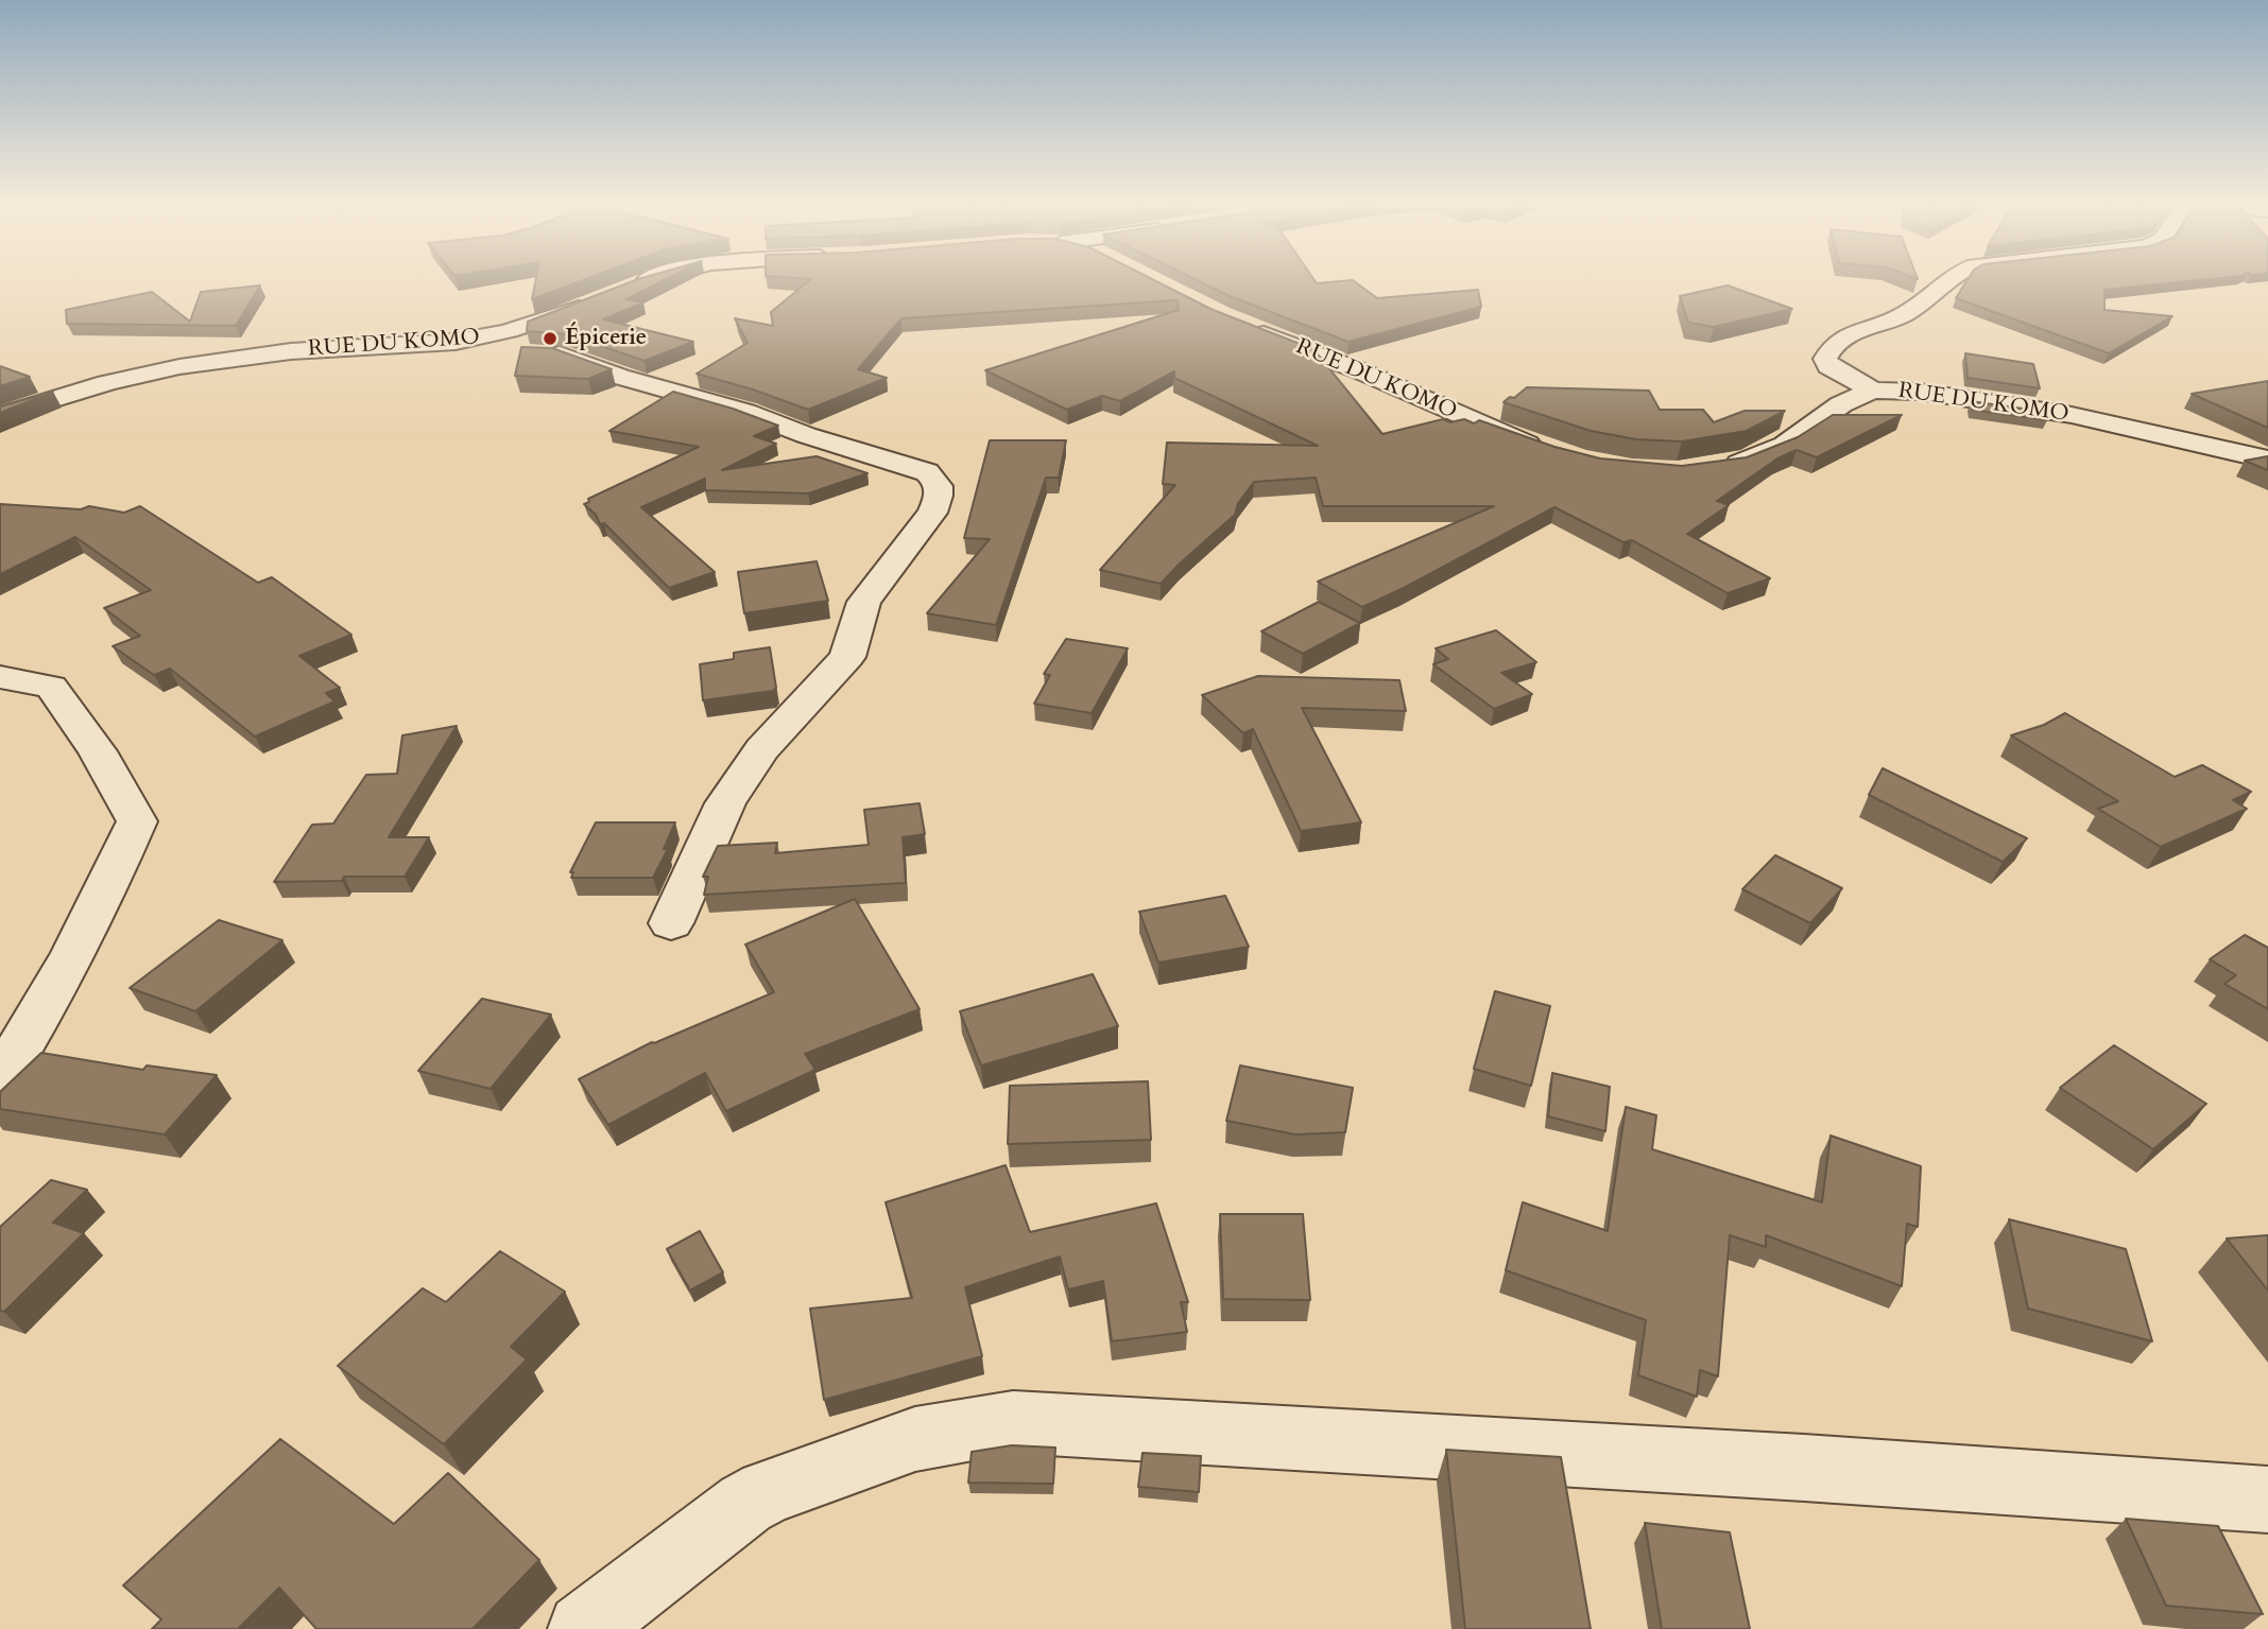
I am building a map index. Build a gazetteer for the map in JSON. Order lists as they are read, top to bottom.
{
  "streets": {
    "street": ["RUE DU KOMO"]
  },
  "places": ["Épicerie"]
}
